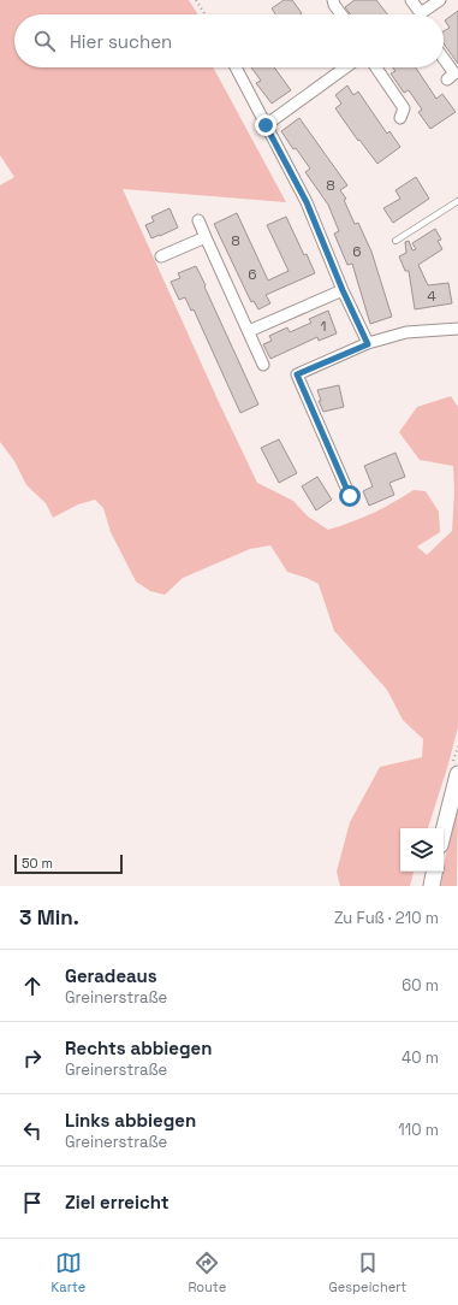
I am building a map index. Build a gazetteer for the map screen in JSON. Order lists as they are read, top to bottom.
{
  "house_numbers": [
    "8",
    "8",
    "6",
    "6",
    "4",
    "1"
  ],
  "scale_bar": "50 m",
  "page": {
    "search": "Hier suchen",
    "scale": "50 m",
    "heading": ["3 Min.", "Zu Fuß · 210 m"],
    "list": [
      ["Geradeaus", "Greinerstraße", "60 m"],
      ["Rechts abbiegen", "Greinerstraße", "40 m"],
      ["Links abbiegen", "Greinerstraße", "110 m"],
      "Ziel erreicht"
    ],
    "nav": ["Karte", "Route", "Gespeichert"]
  }
}
